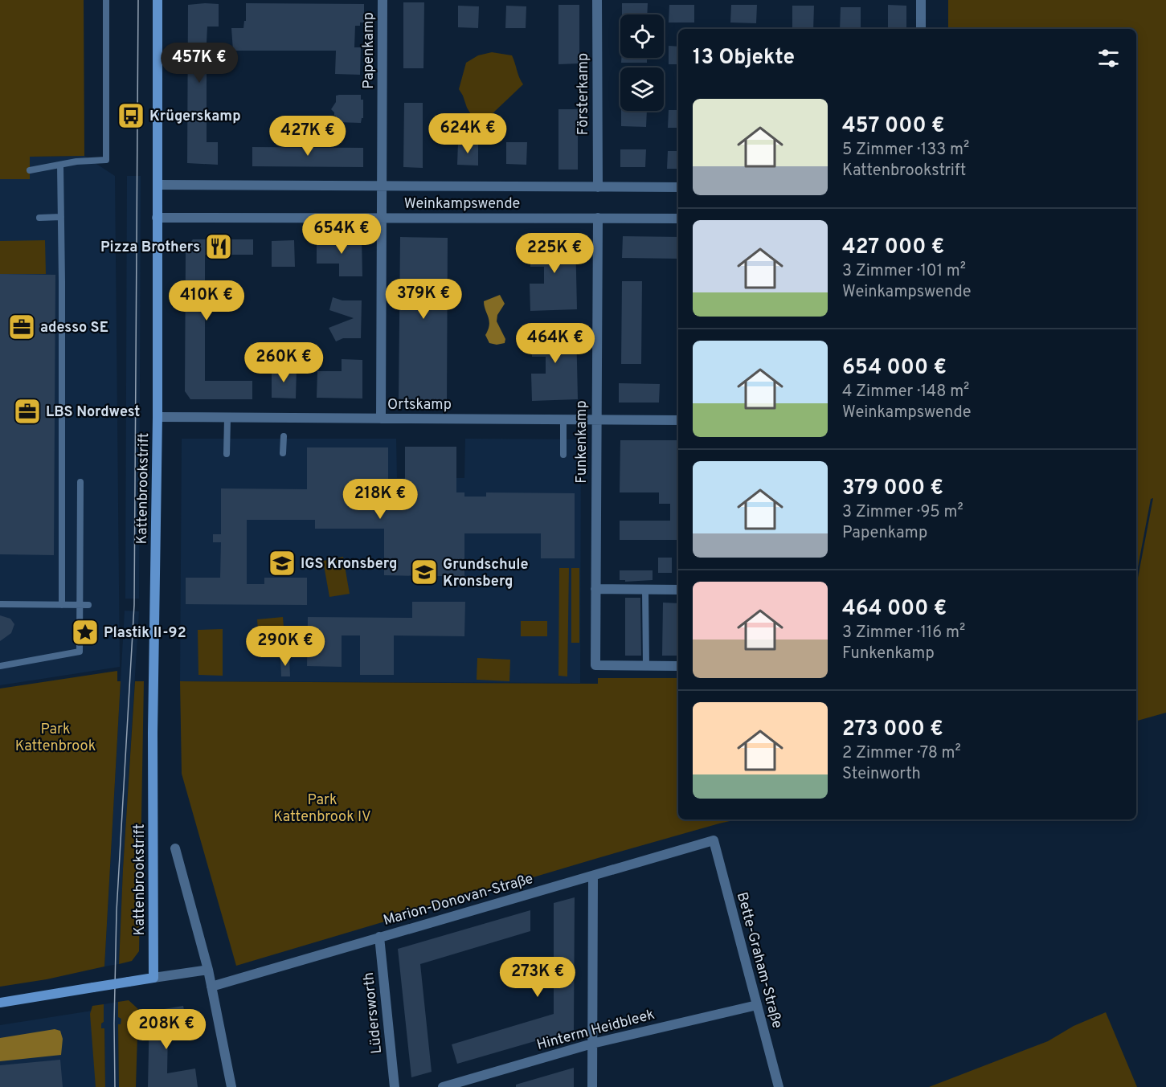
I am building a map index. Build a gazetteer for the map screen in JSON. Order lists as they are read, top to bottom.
{
  "streets": {
    "main road": ["Kattenbrookstrift"],
    "street": [
      "Papenkamp",
      "Försterkamp",
      "Weinkampswende",
      "Ortskamp",
      "Funkenkamp",
      "Marion-Donovan-Straße",
      "Bette-Graham-Straße",
      "Lüdersworth",
      "Hinterm Heidbleek"
    ]
  },
  "crossings": [
    ["Papenkamp", "Weinkampswende"],
    ["Papenkamp", "Ortskamp"],
    ["Försterkamp", "Weinkampswende"],
    ["Weinkampswende", "Funkenkamp"],
    ["Weinkampswende", "Kattenbrookstrift"],
    ["Ortskamp", "Funkenkamp"],
    ["Ortskamp", "Kattenbrookstrift"],
    ["Marion-Donovan-Straße", "Bette-Graham-Straße"],
    ["Marion-Donovan-Straße", "Lüdersworth"],
    ["Bette-Graham-Straße", "Hinterm Heidbleek"]
  ],
  "parks": ["Park Kattenbrook", "Park Kattenbrook IV"],
  "places": {
    "bus stop": ["Krügerskamp"],
    "restaurant": ["Pizza Brothers"],
    "office": ["adesso SE", "LBS Nordwest"],
    "school or university": ["IGS Kronsberg", "Grundschule Kronsberg"],
    "place": ["Plastik II-92"]
  },
  "page": {
    "heading": "13 Objekte",
    "price": [
      "457K €",
      "624K €",
      "427K €",
      "654K €",
      "225K €",
      "379K €",
      "410K €",
      "464K €",
      "260K €",
      "218K €",
      "290K €",
      "273K €",
      "208K €"
    ],
    "list": [
      {
        "name": "457 000 €",
        "note": "5 Zimmer · 133 m² · Kattenbrookstrift"
      },
      {
        "name": "427 000 €",
        "note": "3 Zimmer · 101 m² · Weinkampswende"
      },
      {
        "name": "654 000 €",
        "note": "4 Zimmer · 148 m² · Weinkampswende"
      },
      {
        "name": "379 000 €",
        "note": "3 Zimmer · 95 m² · Papenkamp"
      },
      {
        "name": "464 000 €",
        "note": "3 Zimmer · 116 m² · Funkenkamp"
      },
      {
        "name": "273 000 €",
        "note": "2 Zimmer · 78 m² · Steinworth"
      }
    ]
  }
}
